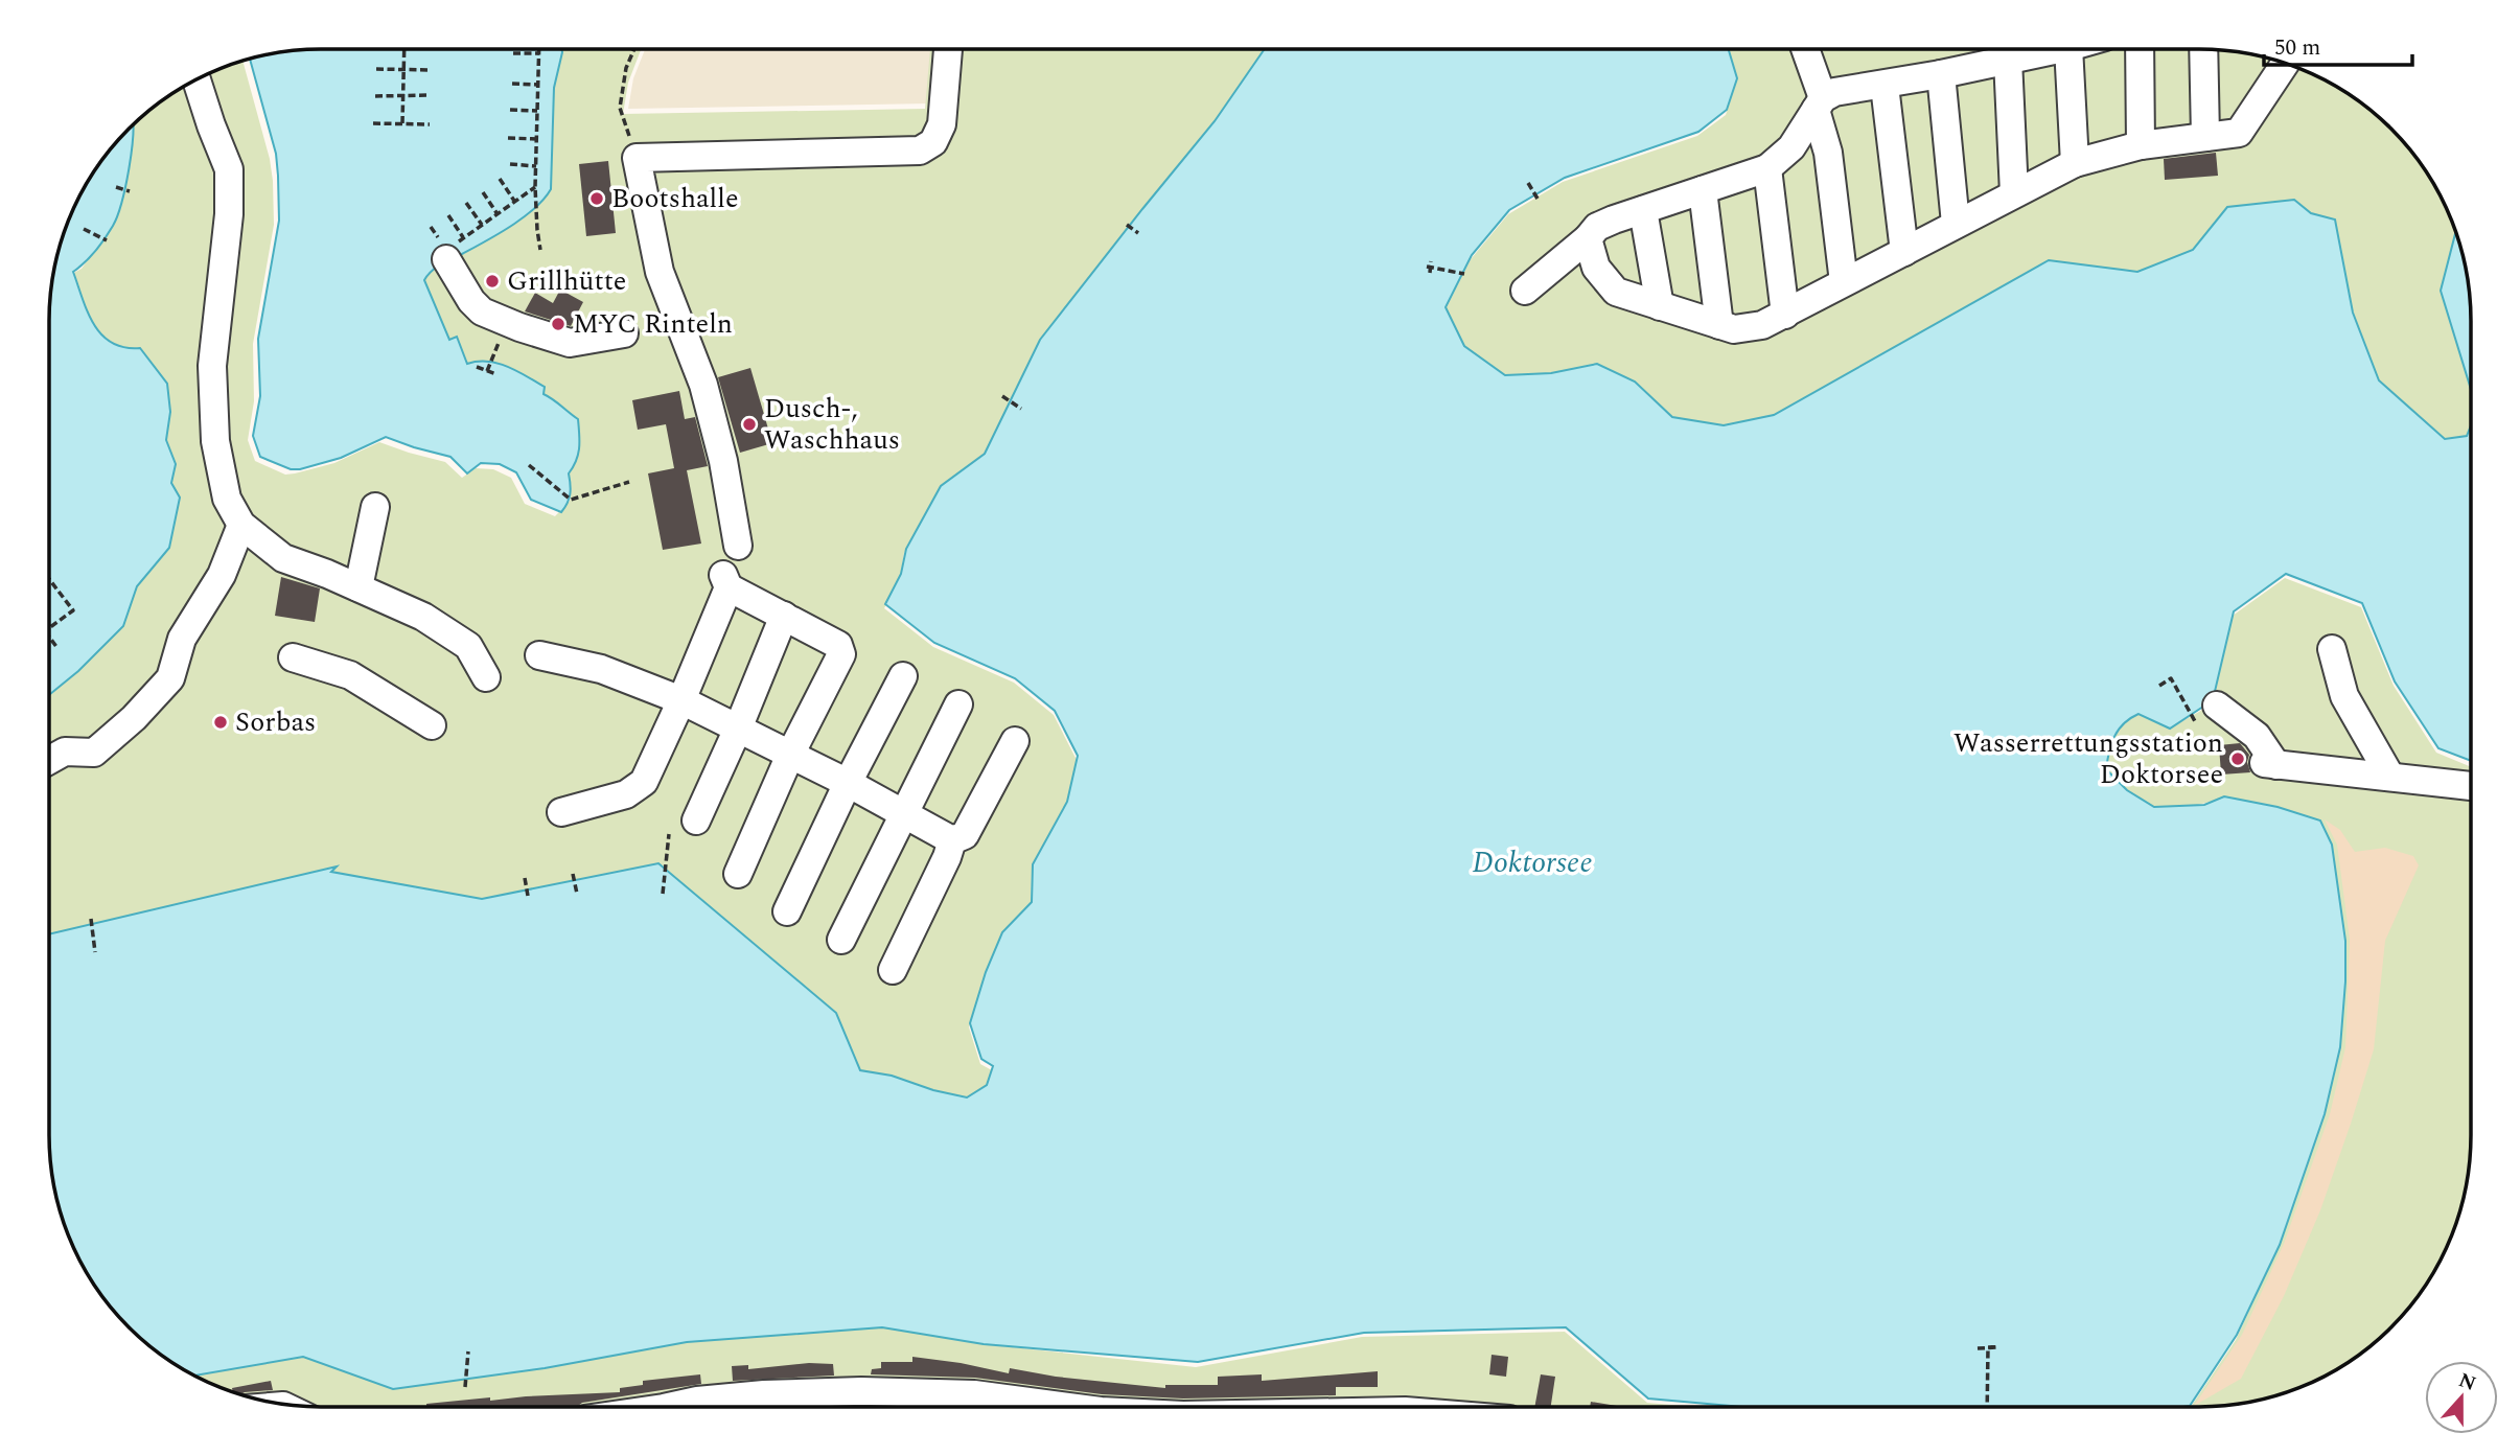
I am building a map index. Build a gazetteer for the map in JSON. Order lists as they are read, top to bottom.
{
  "water": ["Doktorsee"],
  "places": [
    "Bootshalle",
    "Grillhütte",
    "MYC Rinteln",
    "Dusch-, Waschhaus",
    "Sorbas",
    "Wasserrettungsstation Doktorsee"
  ],
  "scale_bar": "50 m",
  "north": "top"
}
